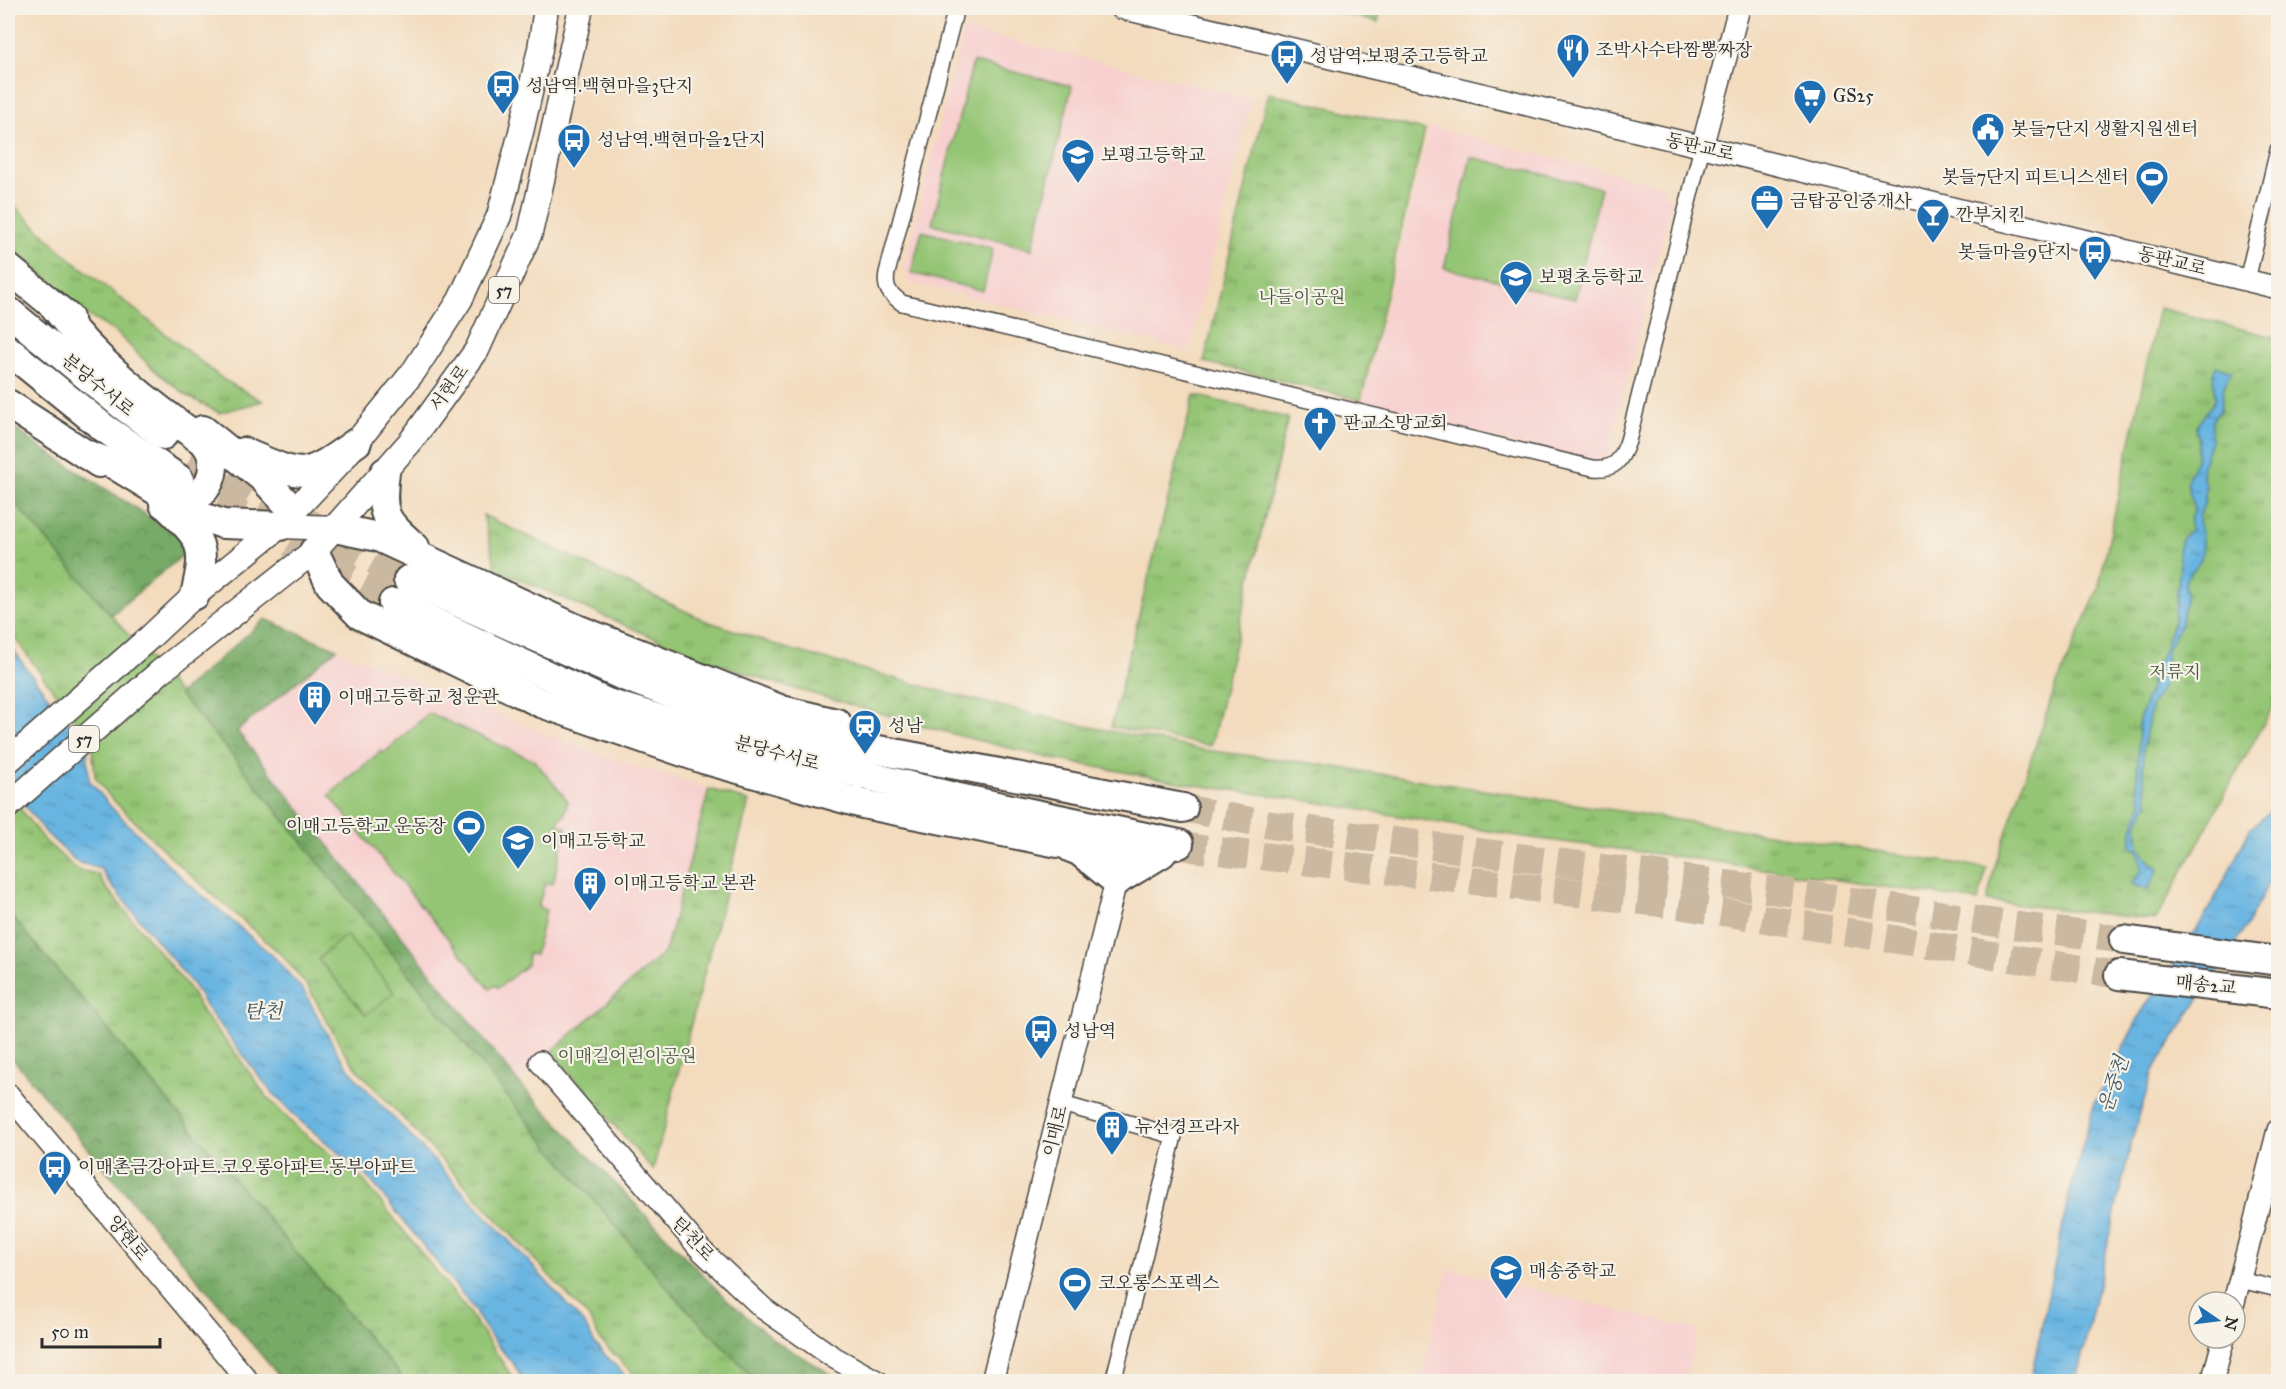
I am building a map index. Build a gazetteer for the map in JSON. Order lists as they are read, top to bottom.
{
  "streets": {
    "highway": ["분당수서로", "매송2교"],
    "main road": [
      "동판교로",
      "57",
      "서현로",
      "이매로",
      "양현로",
      "탄천로"
    ]
  },
  "water": ["탄천", "운중천"],
  "parks": ["나들이공원", "저류지", "이매길어린이공원"],
  "places": {
    "restaurant": ["조박사수타짬뽕짜장"],
    "bus stop": [
      "성남역.보평중고등학교",
      "성남역.백현마을3단지",
      "성남역.백현마을2단지",
      "봇들마을9단지",
      "성남역",
      "이매촌금강아파트.코오롱아파트.동부아파트"
    ],
    "supermarket": ["GS25"],
    "public building": ["봇들7단지 생활지원센터"],
    "school or university": [
      "보평고등학교",
      "보평초등학교",
      "이매고등학교",
      "매송중학교"
    ],
    "sports": ["봇들7단지 피트니스센터", "이매고등학교 운동장", "코오롱스포렉스"],
    "office": ["금탑공인중개사"],
    "bar": ["깐부치킨"],
    "church": ["판교소망교회"],
    "building": ["이매고등학교 청운관", "이매고등학교 본관", "뉴선경프라자"],
    "station": ["성남"]
  },
  "scale_bar": "50 m",
  "north": "right"
}
